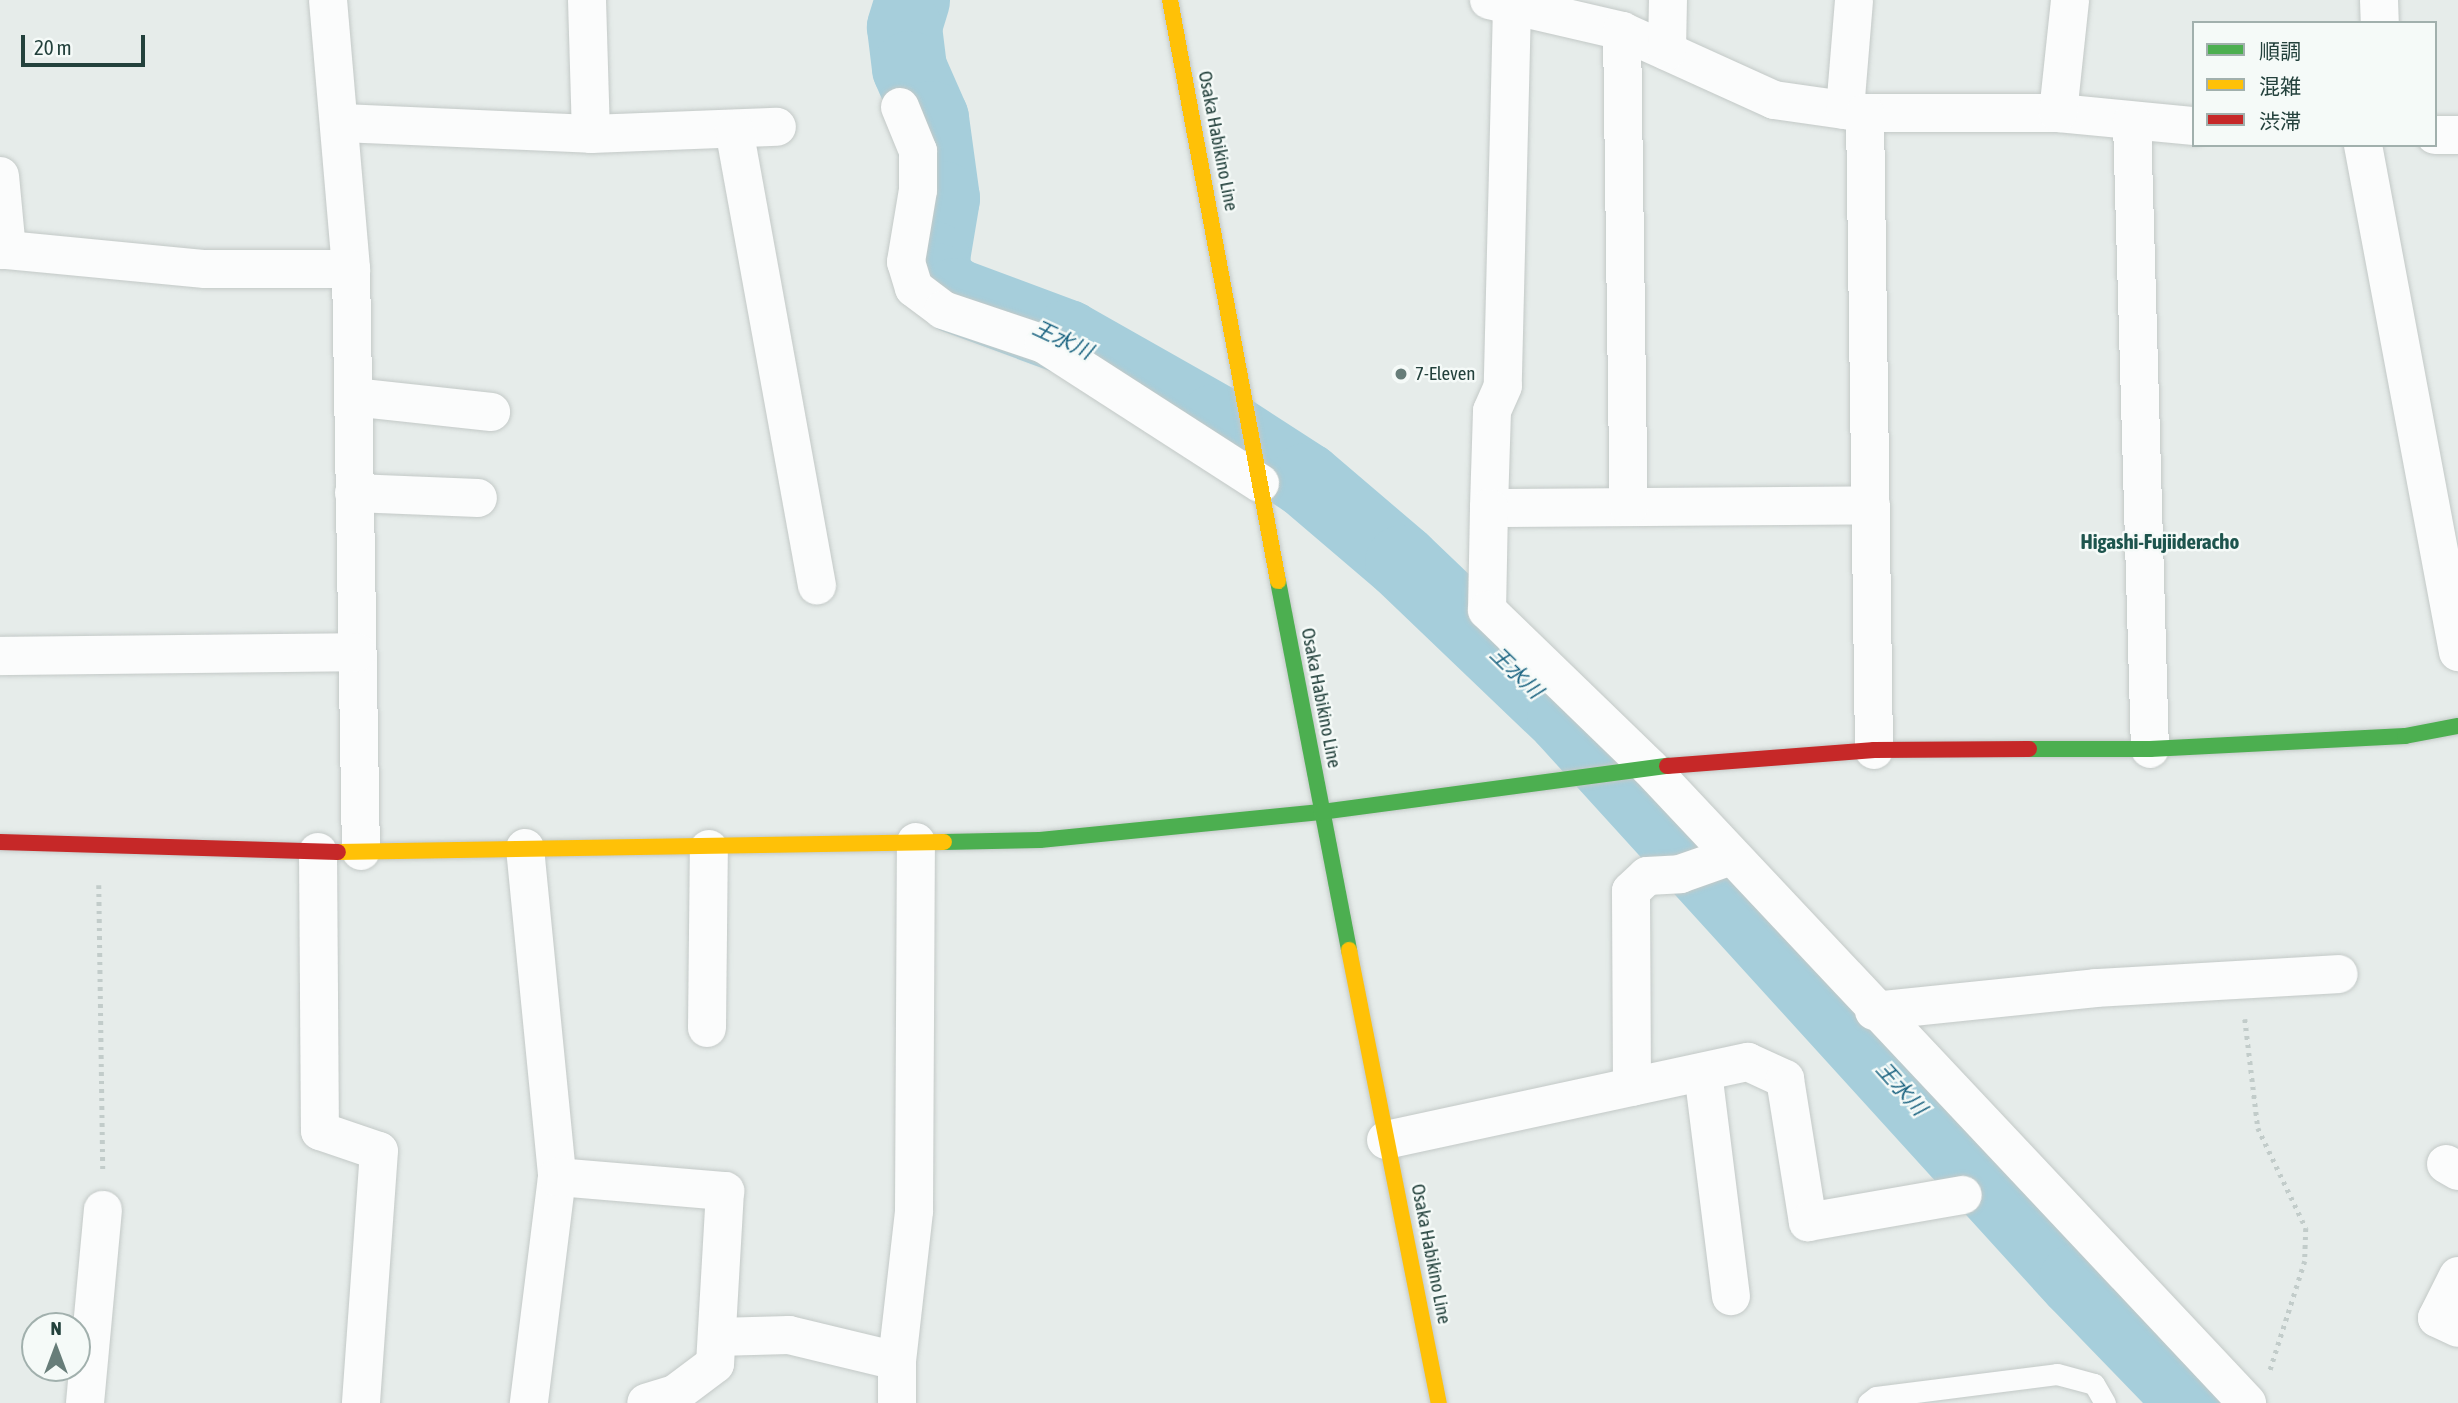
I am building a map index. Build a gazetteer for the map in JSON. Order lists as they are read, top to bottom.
{
  "streets": {
    "street": ["Osaka Habikino Line"]
  },
  "districts": ["Higashi-Fujiideracho"],
  "water": ["王水川"],
  "places": ["7-Eleven"],
  "legend": ["順調", "混雑", "渋滞"],
  "scale_bar": "20 m",
  "north": "top"
}
